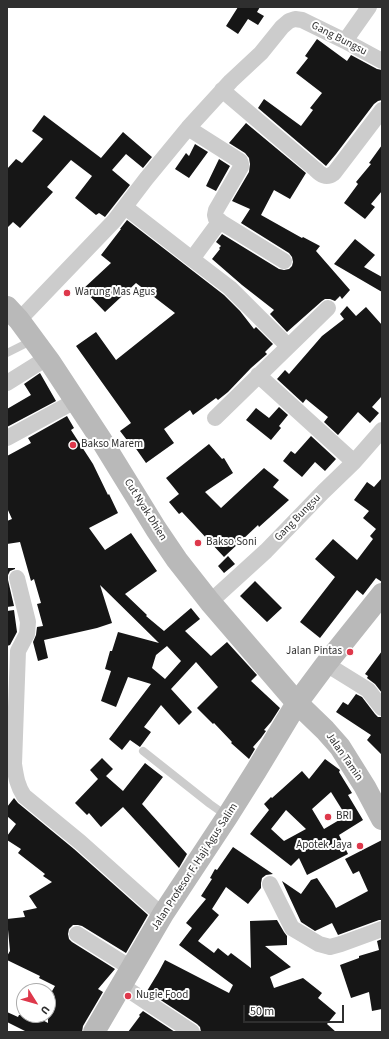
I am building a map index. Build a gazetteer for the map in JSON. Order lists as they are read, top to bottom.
{
  "streets": {
    "main road": ["Cut Nyak Dhien", "Jalan Tamin", "Jalan Profesor F. Haji Agus Salim"],
    "street": ["Gang Bungsu"]
  },
  "crossings": [
    ["Gang Bungsu", "Cut Nyak Dhien"],
    ["Cut Nyak Dhien", "Jalan Tamin"],
    ["Cut Nyak Dhien", "Jalan Profesor F. Haji Agus Salim"],
    ["Jalan Tamin", "Jalan Profesor F. Haji Agus Salim"]
  ],
  "places": [
    "Warung Mas Agus",
    "Bakso Marem",
    "Bakso Soni",
    "Jalan Pintas",
    "BRI",
    "Apotek Jaya",
    "Nugie Food"
  ],
  "scale_bar": "50 m",
  "north": "bottom right"
}
